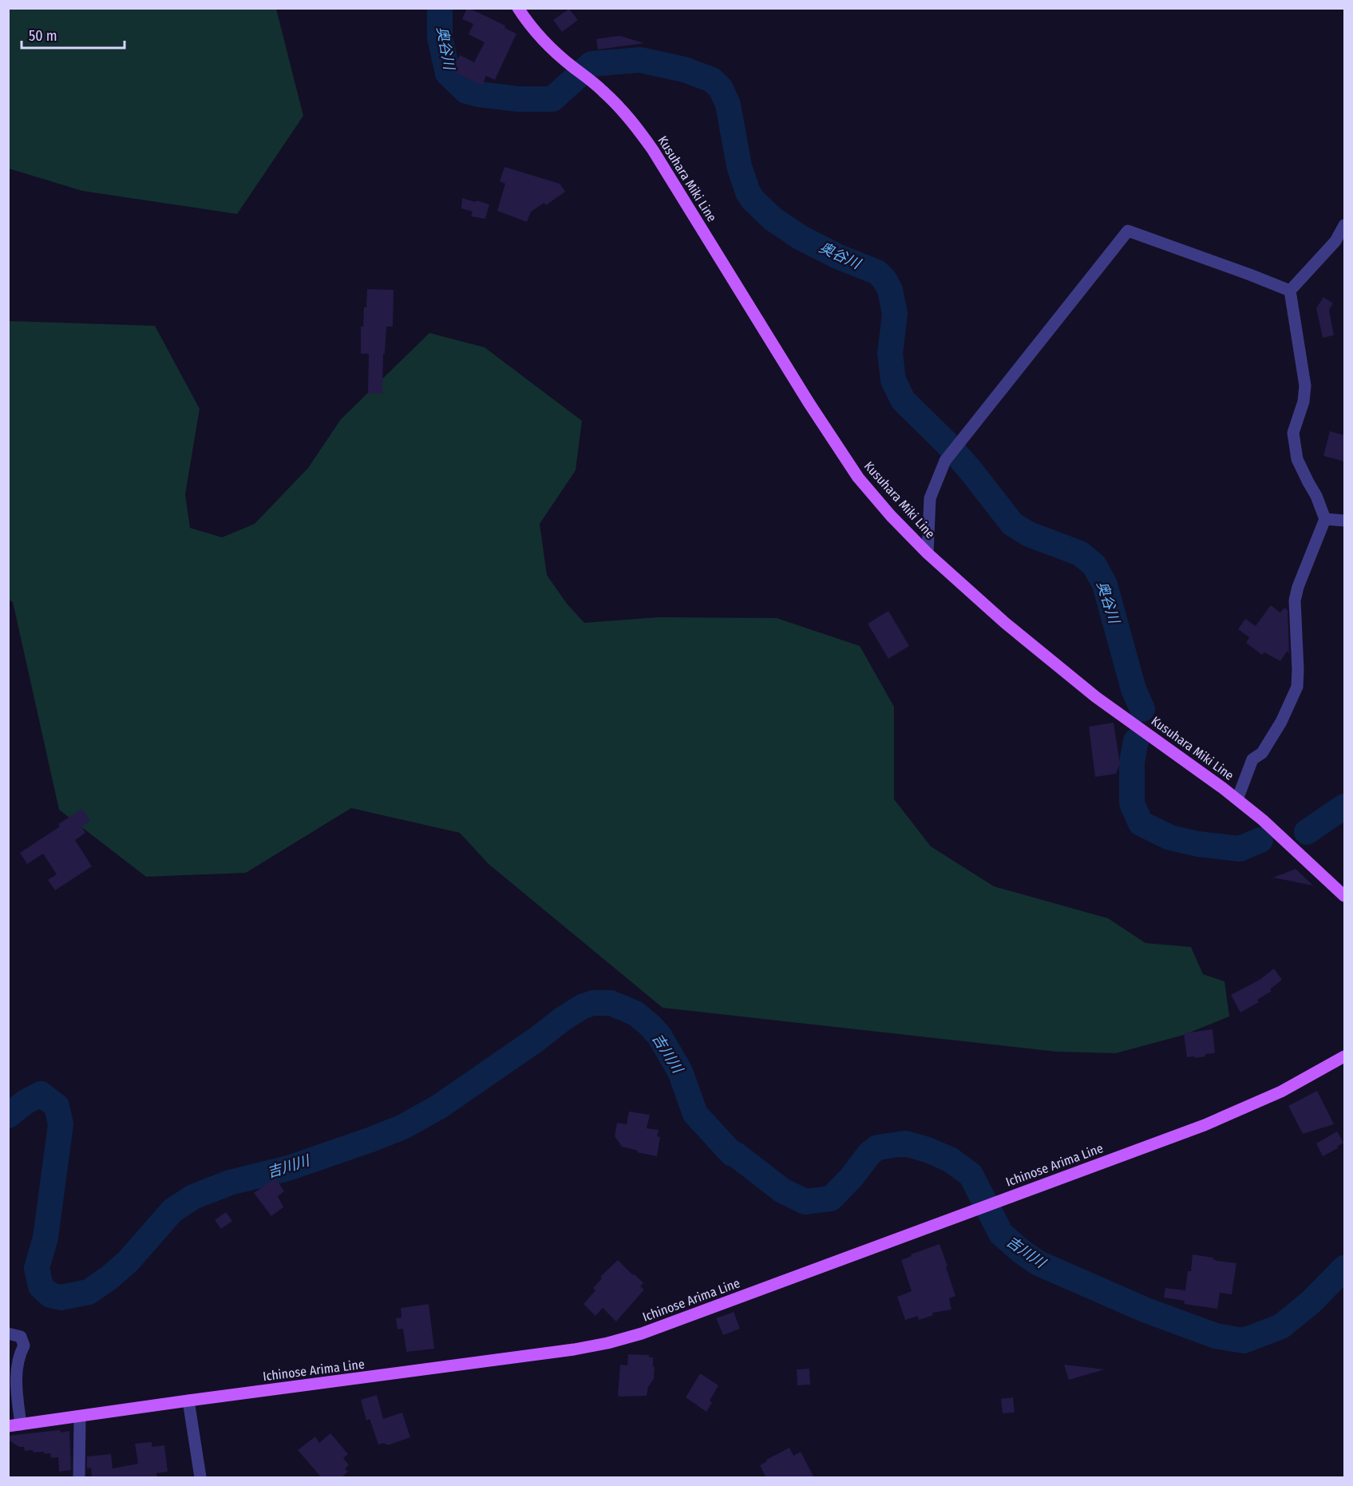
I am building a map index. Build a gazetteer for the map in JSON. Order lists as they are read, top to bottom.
{
  "streets": {
    "main road": ["Kusuhara Miki Line", "Ichinose Arima Line"]
  },
  "water": ["奥谷川", "吉川川"],
  "scale_bar": "50 m"
}
